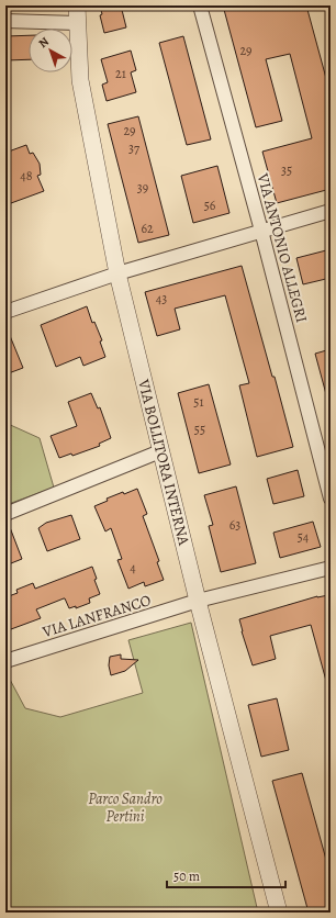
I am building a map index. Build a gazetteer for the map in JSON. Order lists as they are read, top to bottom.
{
  "streets": {
    "street": ["VIA ANTONIO ALLEGRI", "VIA BOLLITORA INTERNA", "VIA LANFRANCO"]
  },
  "crossings": [
    ["VIA BOLLITORA INTERNA", "VIA LANFRANCO"]
  ],
  "parks": ["Parco Sandro Pertini"],
  "house_numbers": [
    "29",
    "21",
    "29",
    "37",
    "35",
    "48",
    "39",
    "56",
    "62",
    "43",
    "51",
    "55",
    "63",
    "54",
    "4"
  ],
  "scale_bar": "50 m",
  "north": "top left"
}
